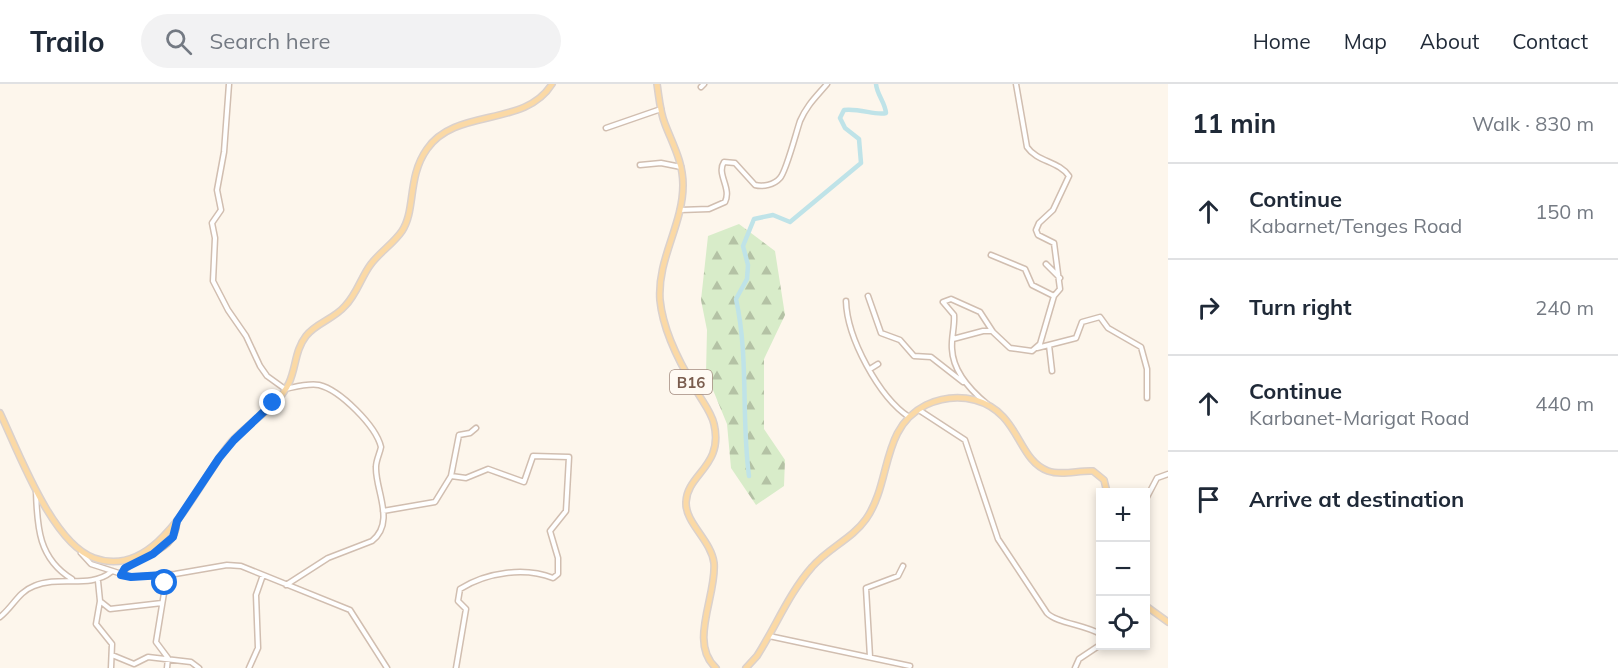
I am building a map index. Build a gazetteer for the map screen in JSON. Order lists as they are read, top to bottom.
{
  "streets": {
    "main road": ["B16"]
  },
  "page": {
    "header": "Trailo",
    "search": "Search here",
    "nav": [
      "Home",
      "Map",
      "About",
      "Contact"
    ],
    "heading": ["11 min", "Walk · 830 m"],
    "list": [
      ["Continue", "Kabarnet/Tenges Road", "150 m"],
      ["Turn right", "240 m"],
      ["Continue", "Karbanet-Marigat Road", "440 m"],
      "Arrive at destination"
    ],
    "map_buttons": ["+", "−"]
  }
}
